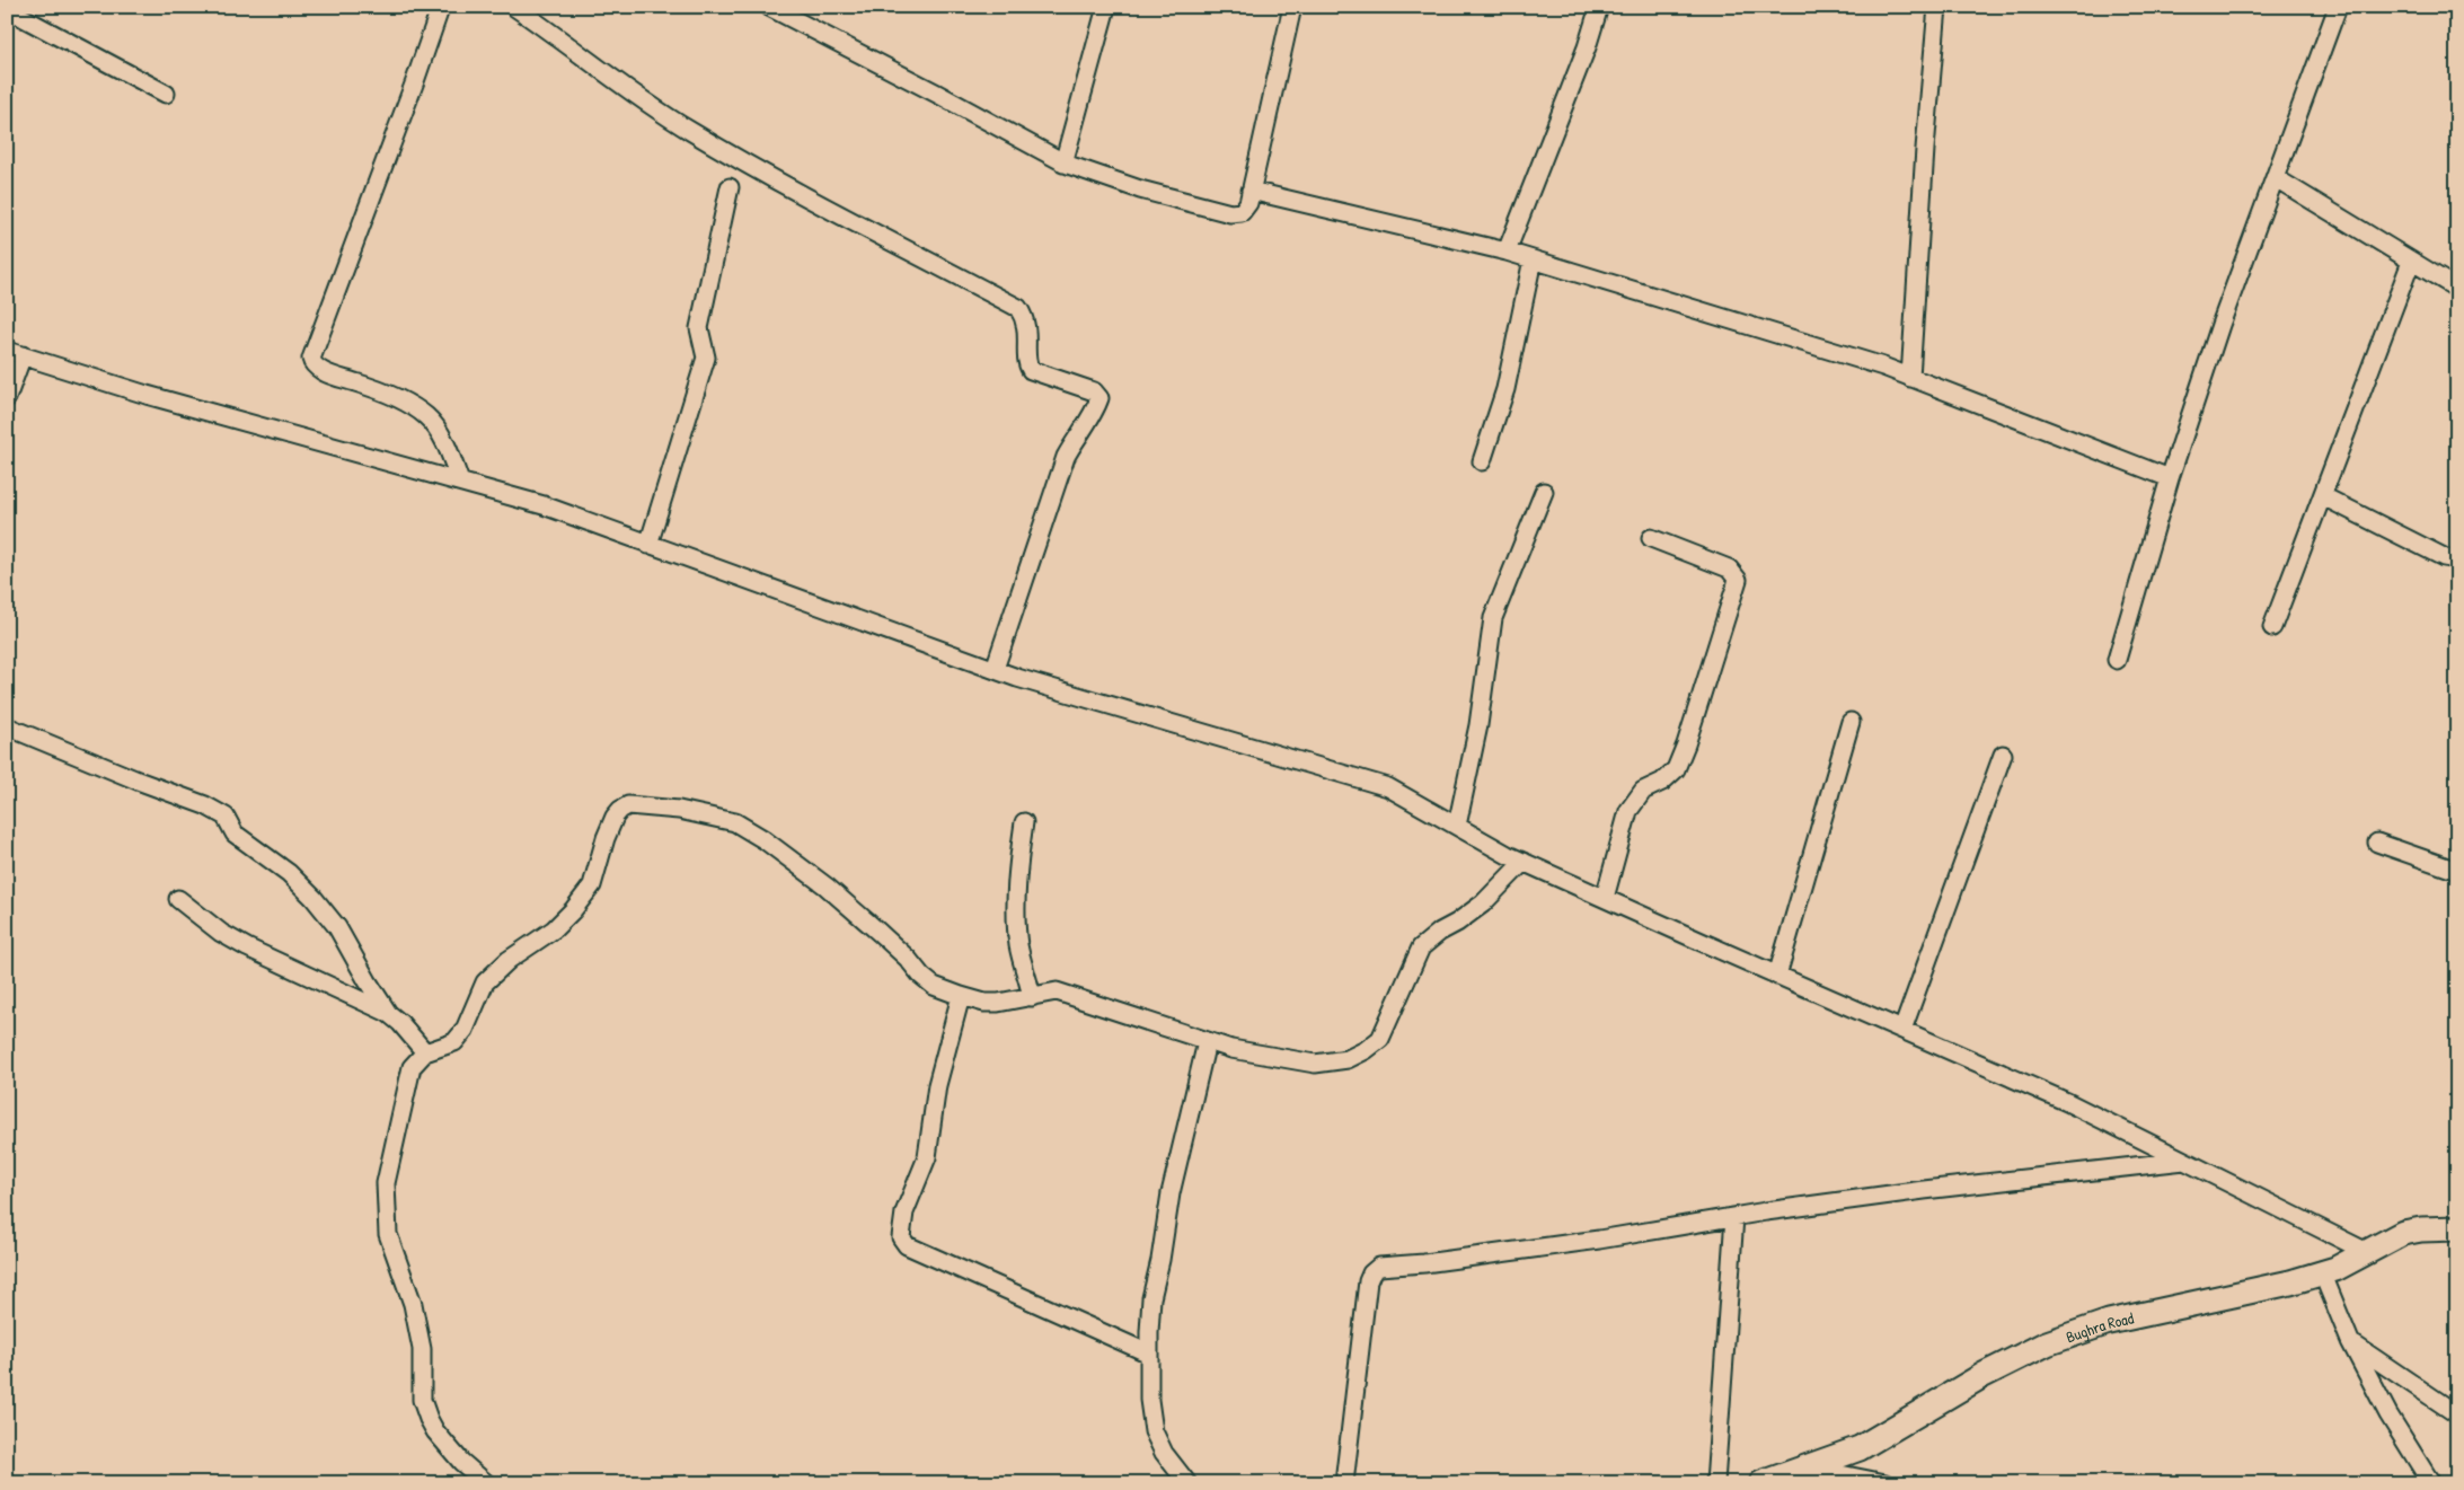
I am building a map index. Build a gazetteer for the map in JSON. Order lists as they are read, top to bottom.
{
  "streets": {
    "street": ["Bughra Road"]
  }
}
